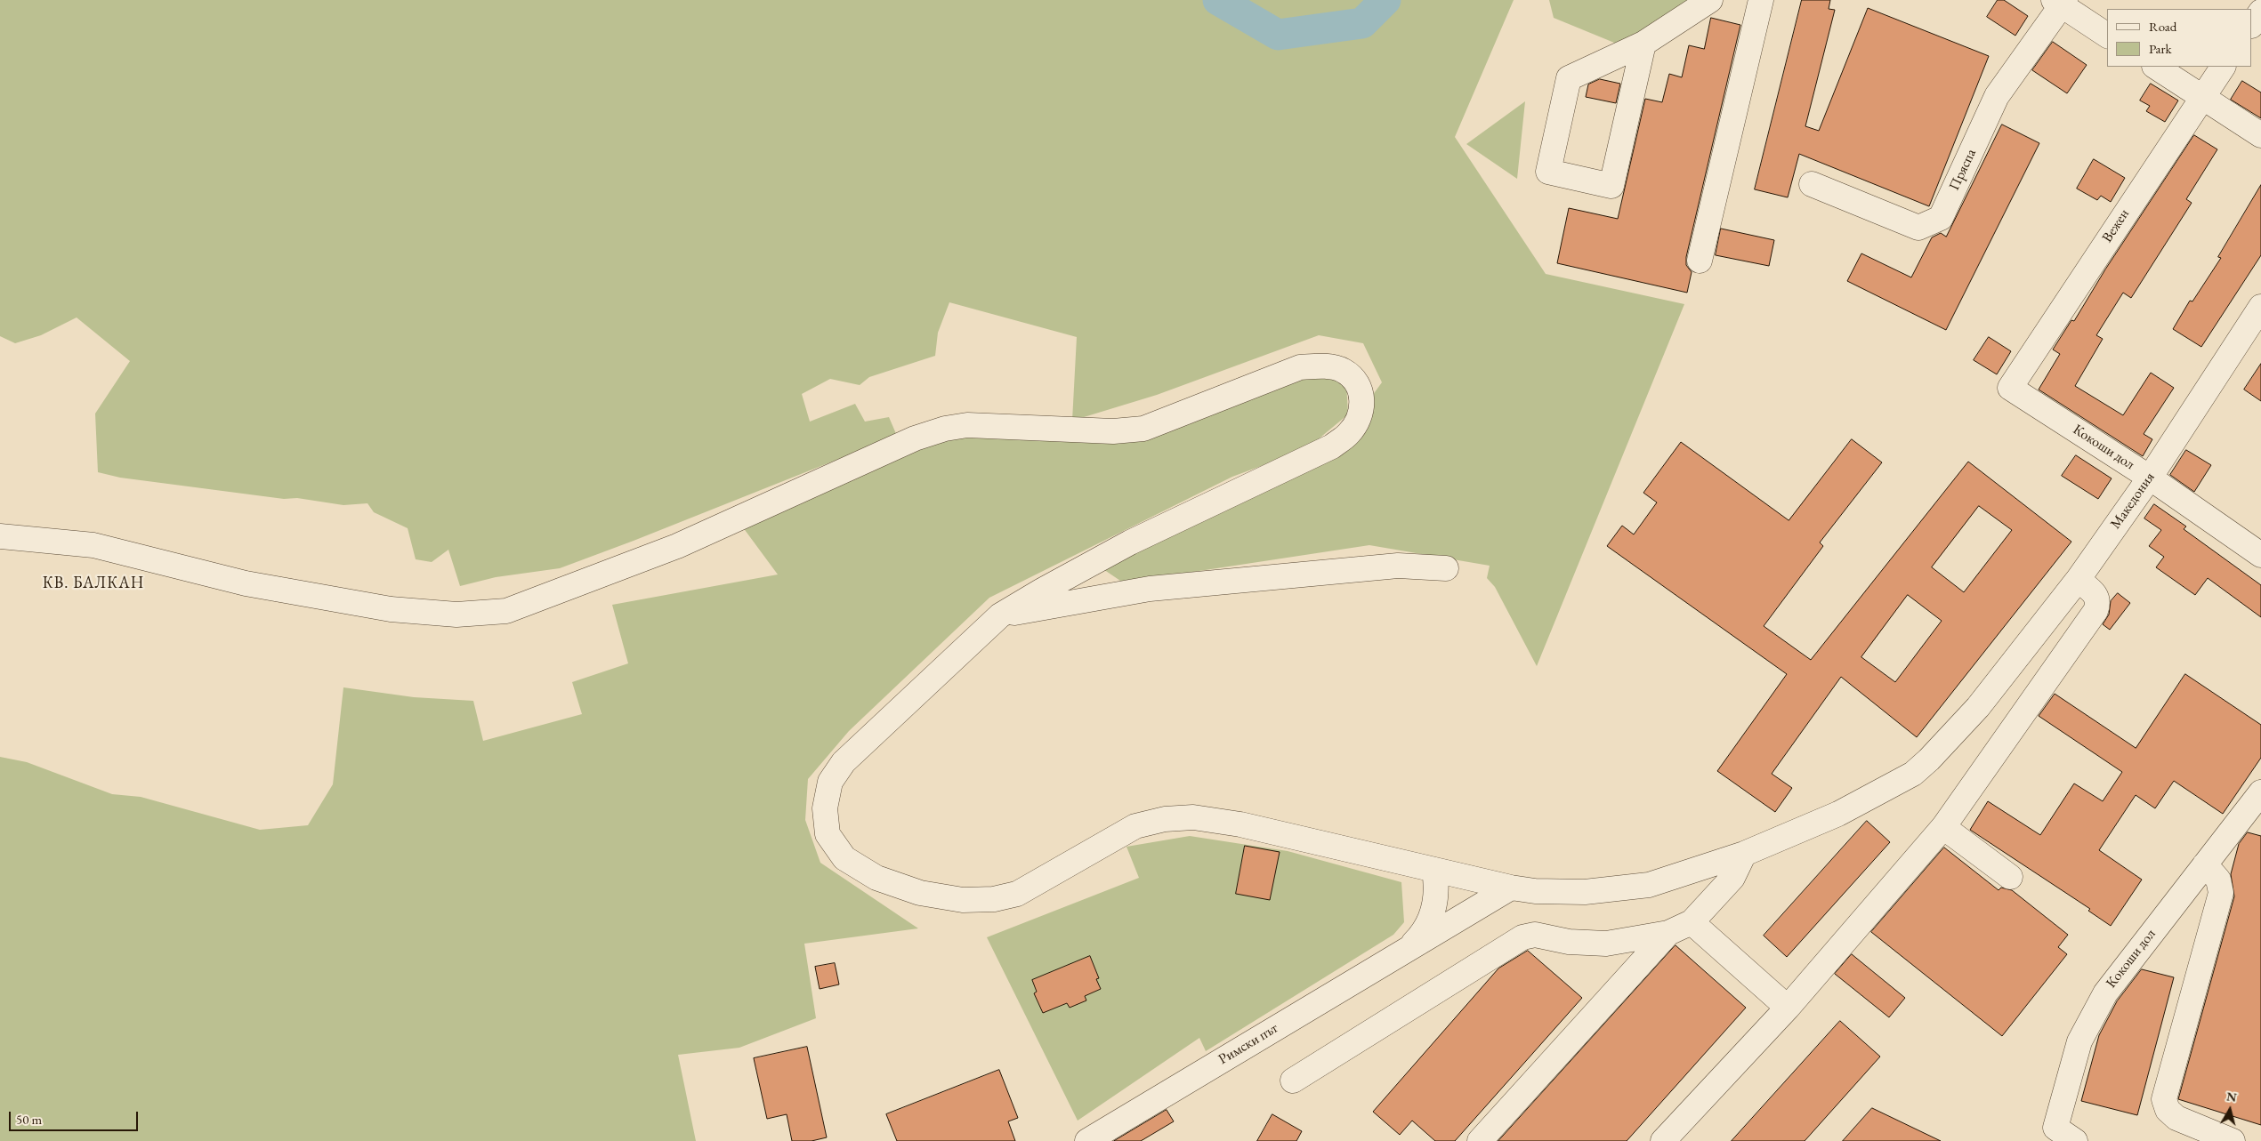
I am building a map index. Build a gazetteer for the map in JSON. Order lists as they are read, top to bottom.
{
  "streets": {
    "street": [
      "Пряспа",
      "Вежен",
      "Кокоши дол",
      "Македония",
      "Римски път"
    ]
  },
  "crossings": [
    ["Вежен", "Кокоши дол"],
    ["Кокоши дол", "Македония"],
    ["Македония", "Римски път"]
  ],
  "districts": ["КВ. БАЛКАН"],
  "legend": ["Road", "Park"],
  "scale_bar": "50 m",
  "north": "top"
}
